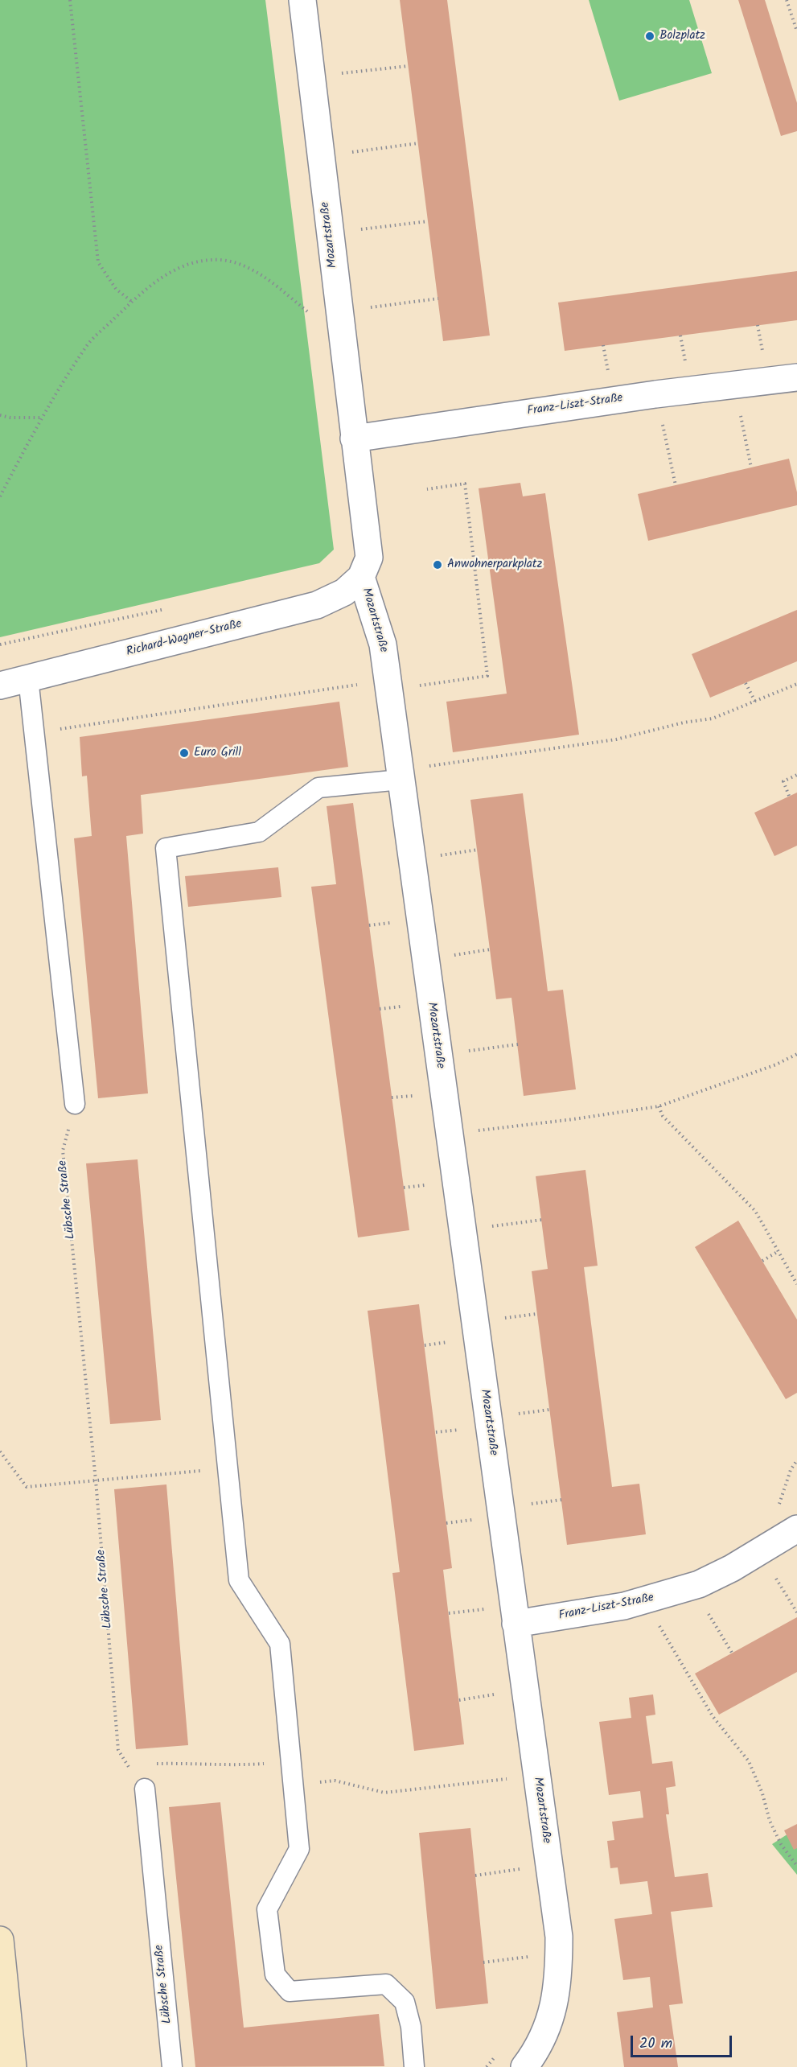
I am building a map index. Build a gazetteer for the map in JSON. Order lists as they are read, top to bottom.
{
  "streets": {
    "street": ["Mozartstraße", "Franz-Liszt-Straße", "Richard-Wagner-Straße"],
    "lane": ["Lübsche Straße"]
  },
  "crossings": [
    ["Mozartstraße", "Franz-Liszt-Straße"],
    ["Mozartstraße", "Richard-Wagner-Straße"]
  ],
  "places": ["Bolzplatz", "Anwohnerparkplatz", "Euro Grill"],
  "scale_bar": "20 m"
}
